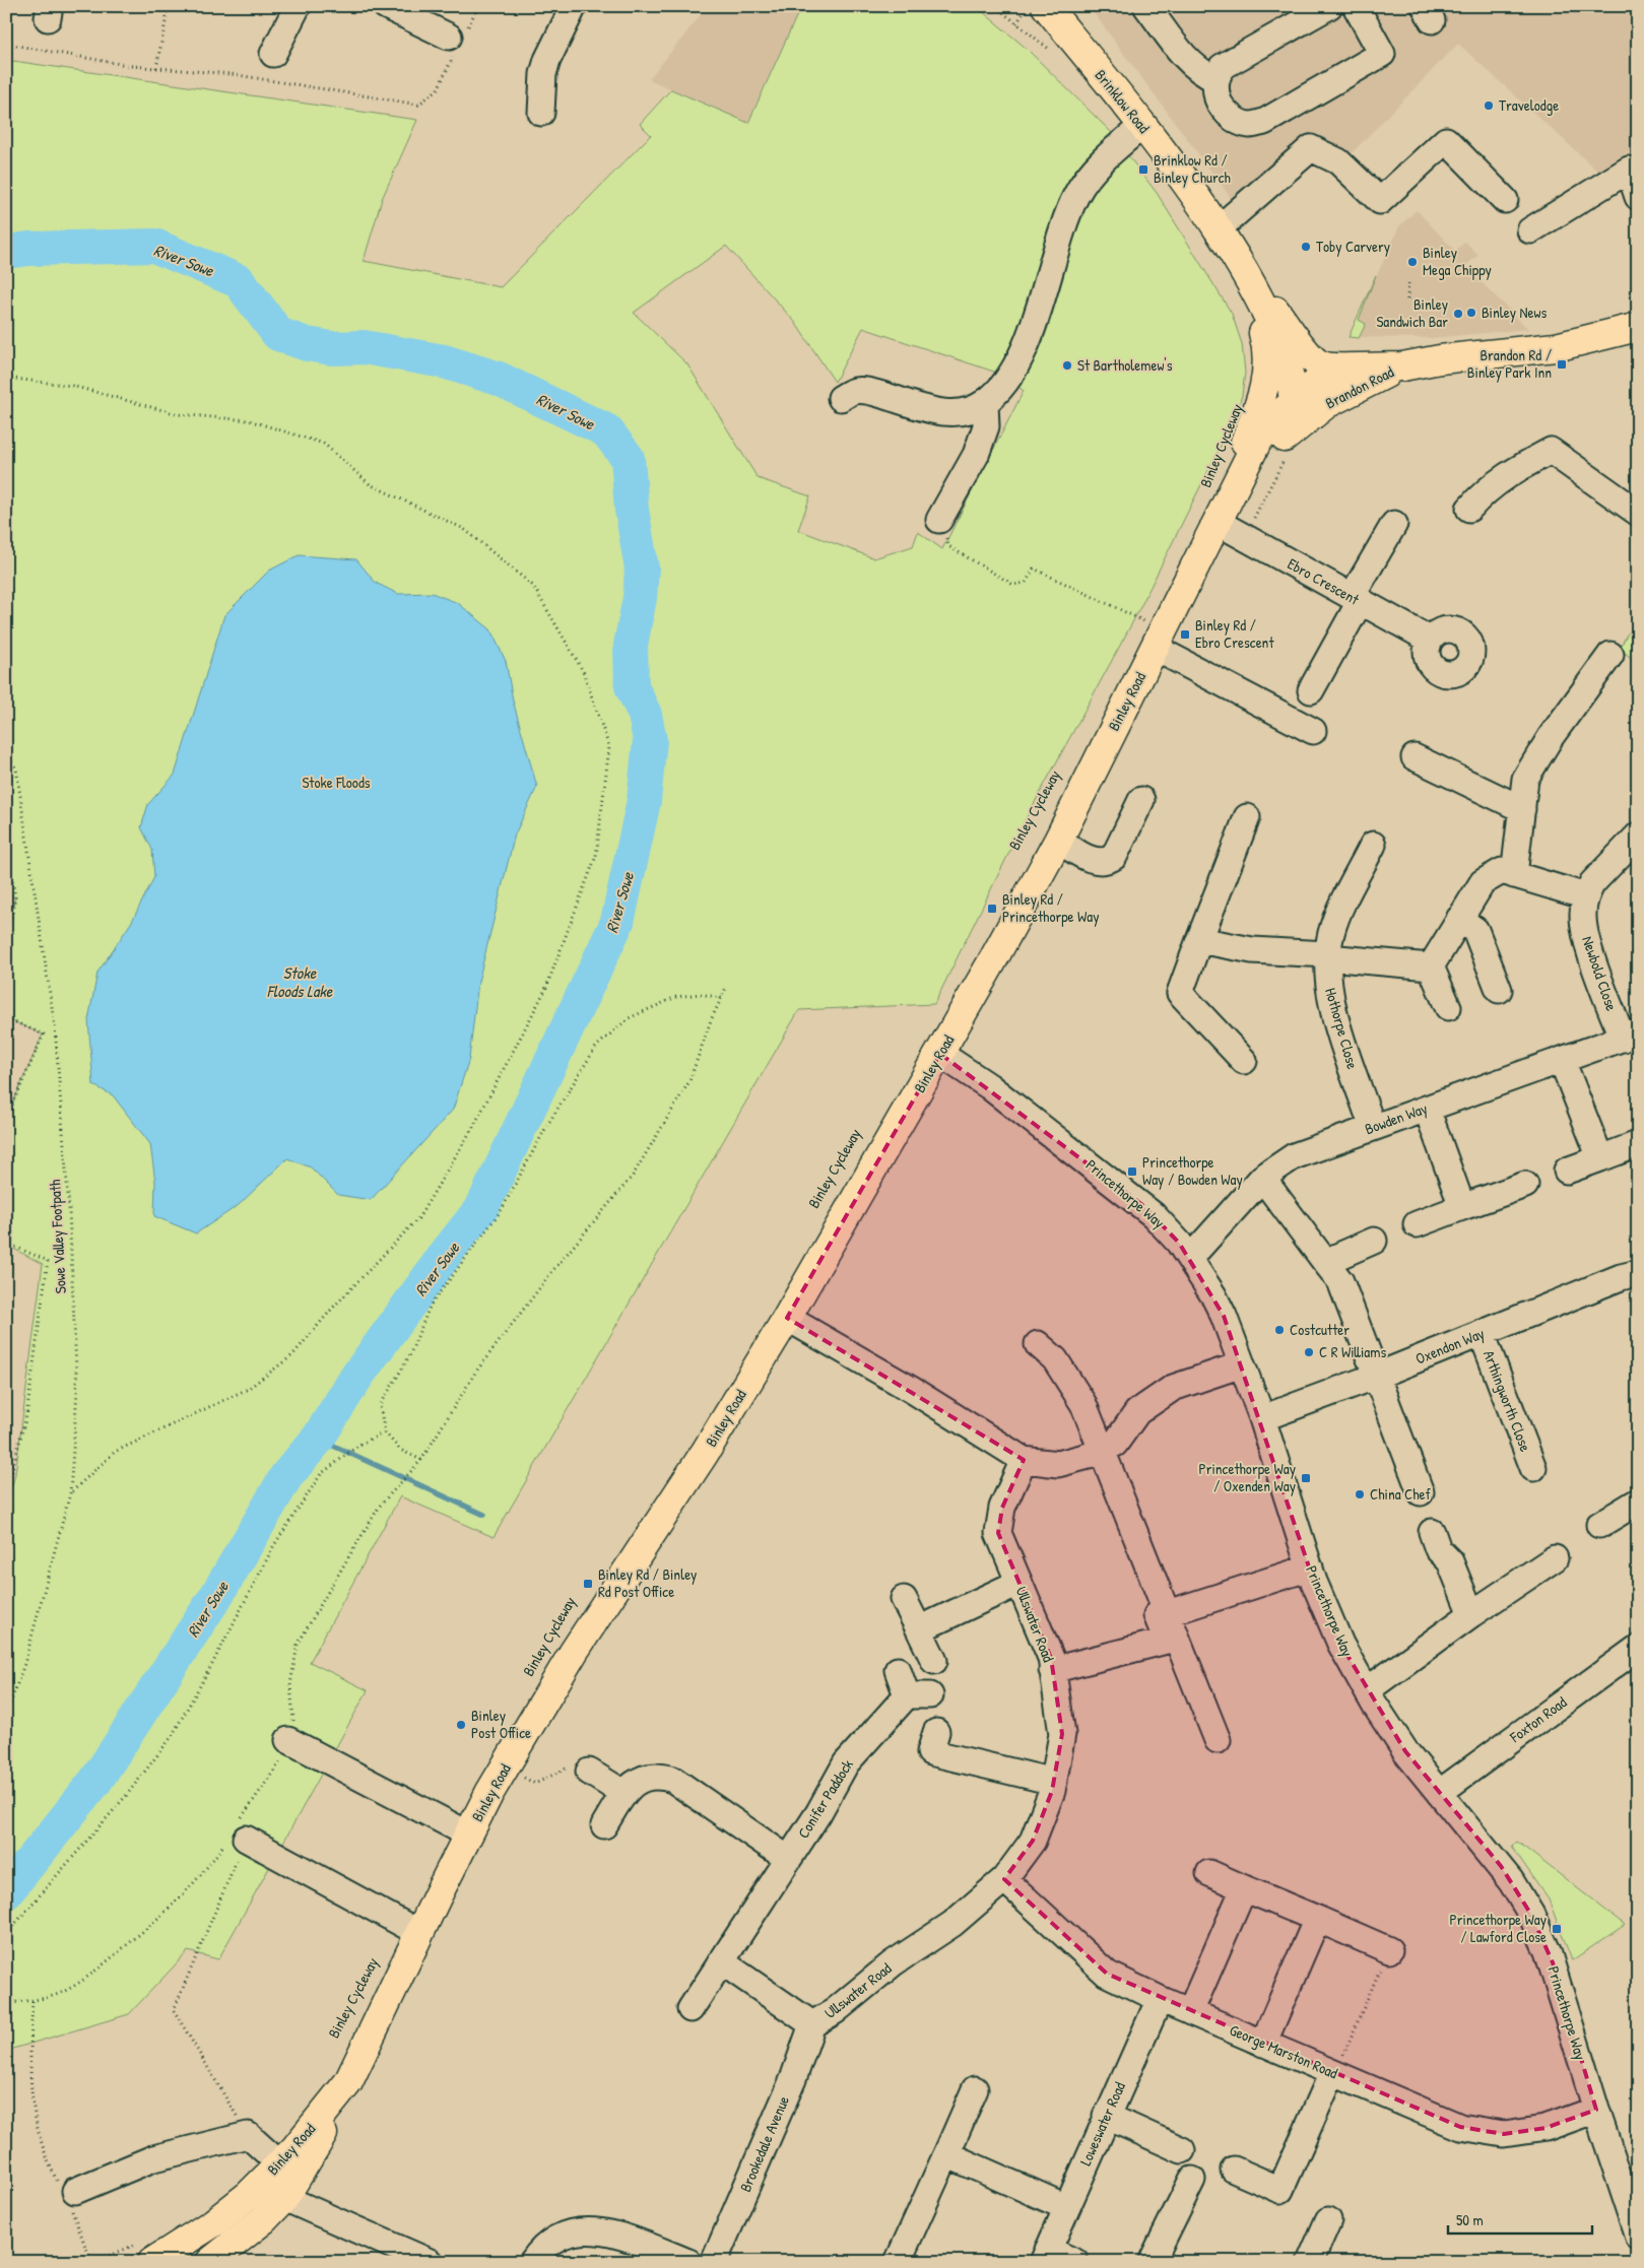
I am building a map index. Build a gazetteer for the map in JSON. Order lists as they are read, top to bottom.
{
  "streets": {
    "main road": ["Brinklow Road", "Brandon Road", "Binley Road"],
    "street": [
      "Ebro Crescent",
      "Newbold Close",
      "Hothorpe Close",
      "Bowden Way",
      "Princethorpe Way",
      "Oxendon Way",
      "Arthingworth Close",
      "Ullswater Road",
      "Foxton Road",
      "Conifer Paddock",
      "George Marston Road",
      "Loweswater Road",
      "Brookedale Avenue"
    ],
    "path": ["Sowe Valley Footpath"]
  },
  "crossings": [
    ["Brinklow Road", "Brandon Road"],
    ["Brinklow Road", "Binley Road"],
    ["Brandon Road", "Binley Road"],
    ["Ebro Crescent", "Binley Road"],
    ["Binley Road", "Princethorpe Way"],
    ["Newbold Close", "Bowden Way"],
    ["Hothorpe Close", "Bowden Way"],
    ["Bowden Way", "Princethorpe Way"],
    ["Princethorpe Way", "Oxendon Way"],
    ["Princethorpe Way", "Foxton Road"],
    ["Princethorpe Way", "George Marston Road"],
    ["Oxendon Way", "Arthingworth Close"],
    ["Ullswater Road", "George Marston Road"],
    ["Ullswater Road", "Brookedale Avenue"],
    ["George Marston Road", "Loweswater Road"]
  ],
  "water": ["River Sowe", "Stoke Floods Lake"],
  "parks": ["Stoke Floods"],
  "places": {
    "other": [
      "Travelodge",
      "Toby Carvery",
      "Binley Mega Chippy",
      "Binley News",
      "Binley Sandwich Bar",
      "St Bartholemew's",
      "Costcutter",
      "C R Williams",
      "China Chef",
      "Binley Post Office"
    ],
    "transit": [
      "Brinklow Rd / Binley Church",
      "Brandon Rd / Binley Park Inn",
      "Binley Rd / Ebro Crescent",
      "Binley Rd / Princethorpe Way",
      "Princethorpe Way / Bowden Way",
      "Princethorpe Way / Oxenden Way",
      "Binley Rd / Binley Rd Post Office",
      "Princethorpe Way / Lawford Close"
    ]
  },
  "scale_bar": "50 m"
}
